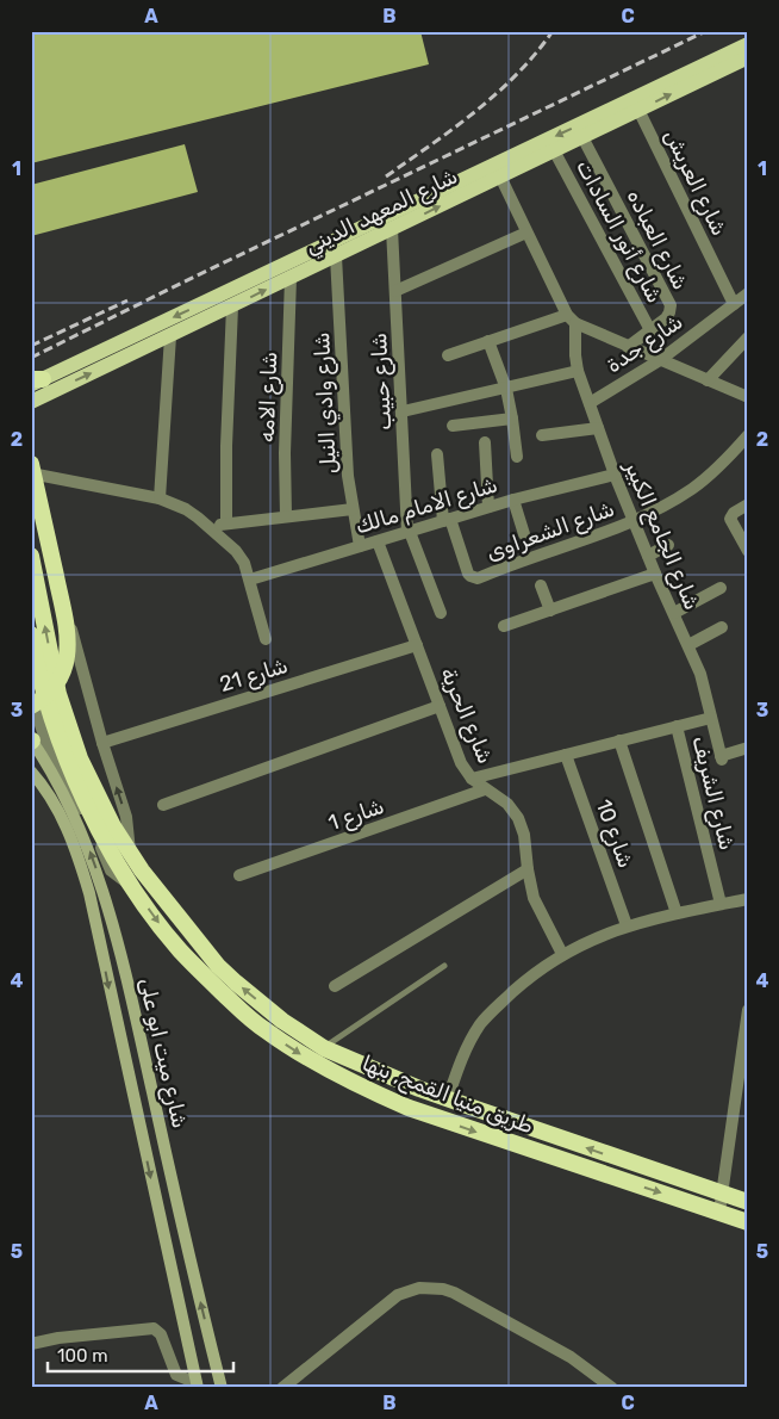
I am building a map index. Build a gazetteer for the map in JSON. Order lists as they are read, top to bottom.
{
  "streets": {
    "highway": ["طريق منيا القمح, بنها"],
    "main road": ["شارع المعهد الديني", "شارع ميت ابو على"],
    "street": [
      "شارع العريش",
      "شارع أنور السادات",
      "شارع العباده",
      "شارع جدة",
      "شارع حبيب",
      "شارع الامه",
      "شارع وادي النيل",
      "شارع الامام مالك",
      "شارع الشعراوى",
      "شارع الجامع الكبير",
      "شارع 21",
      "شارع الحرية",
      "شارع الشريف",
      "شارع 1",
      "شارع 10"
    ]
  },
  "crossings": [
    ["شارع العريش", "شارع المعهد الديني"],
    ["شارع العريش", "شارع جدة"],
    ["شارع المعهد الديني", "شارع أنور السادات"],
    ["شارع المعهد الديني", "شارع العباده"],
    ["شارع المعهد الديني", "شارع حبيب"],
    ["شارع المعهد الديني", "شارع الامه"],
    ["شارع المعهد الديني", "شارع وادي النيل"],
    ["شارع أنور السادات", "شارع العباده"],
    ["شارع جدة", "شارع الجامع الكبير"],
    ["شارع حبيب", "شارع الامام مالك"],
    ["شارع وادي النيل", "شارع الامام مالك"],
    ["شارع الامام مالك", "شارع الشعراوى"],
    ["شارع الامام مالك", "شارع الجامع الكبير"],
    ["شارع الامام مالك", "شارع الحرية"],
    ["شارع الشعراوى", "شارع الجامع الكبير"],
    ["شارع 21", "شارع الحرية"],
    ["شارع الحرية", "شارع 1"]
  ],
  "scale_bar": "100 m",
  "grid": {
    "columns": ["A", "B", "C"],
    "rows": [
      "1",
      "2",
      "3",
      "4",
      "5"
    ]
  }
}
